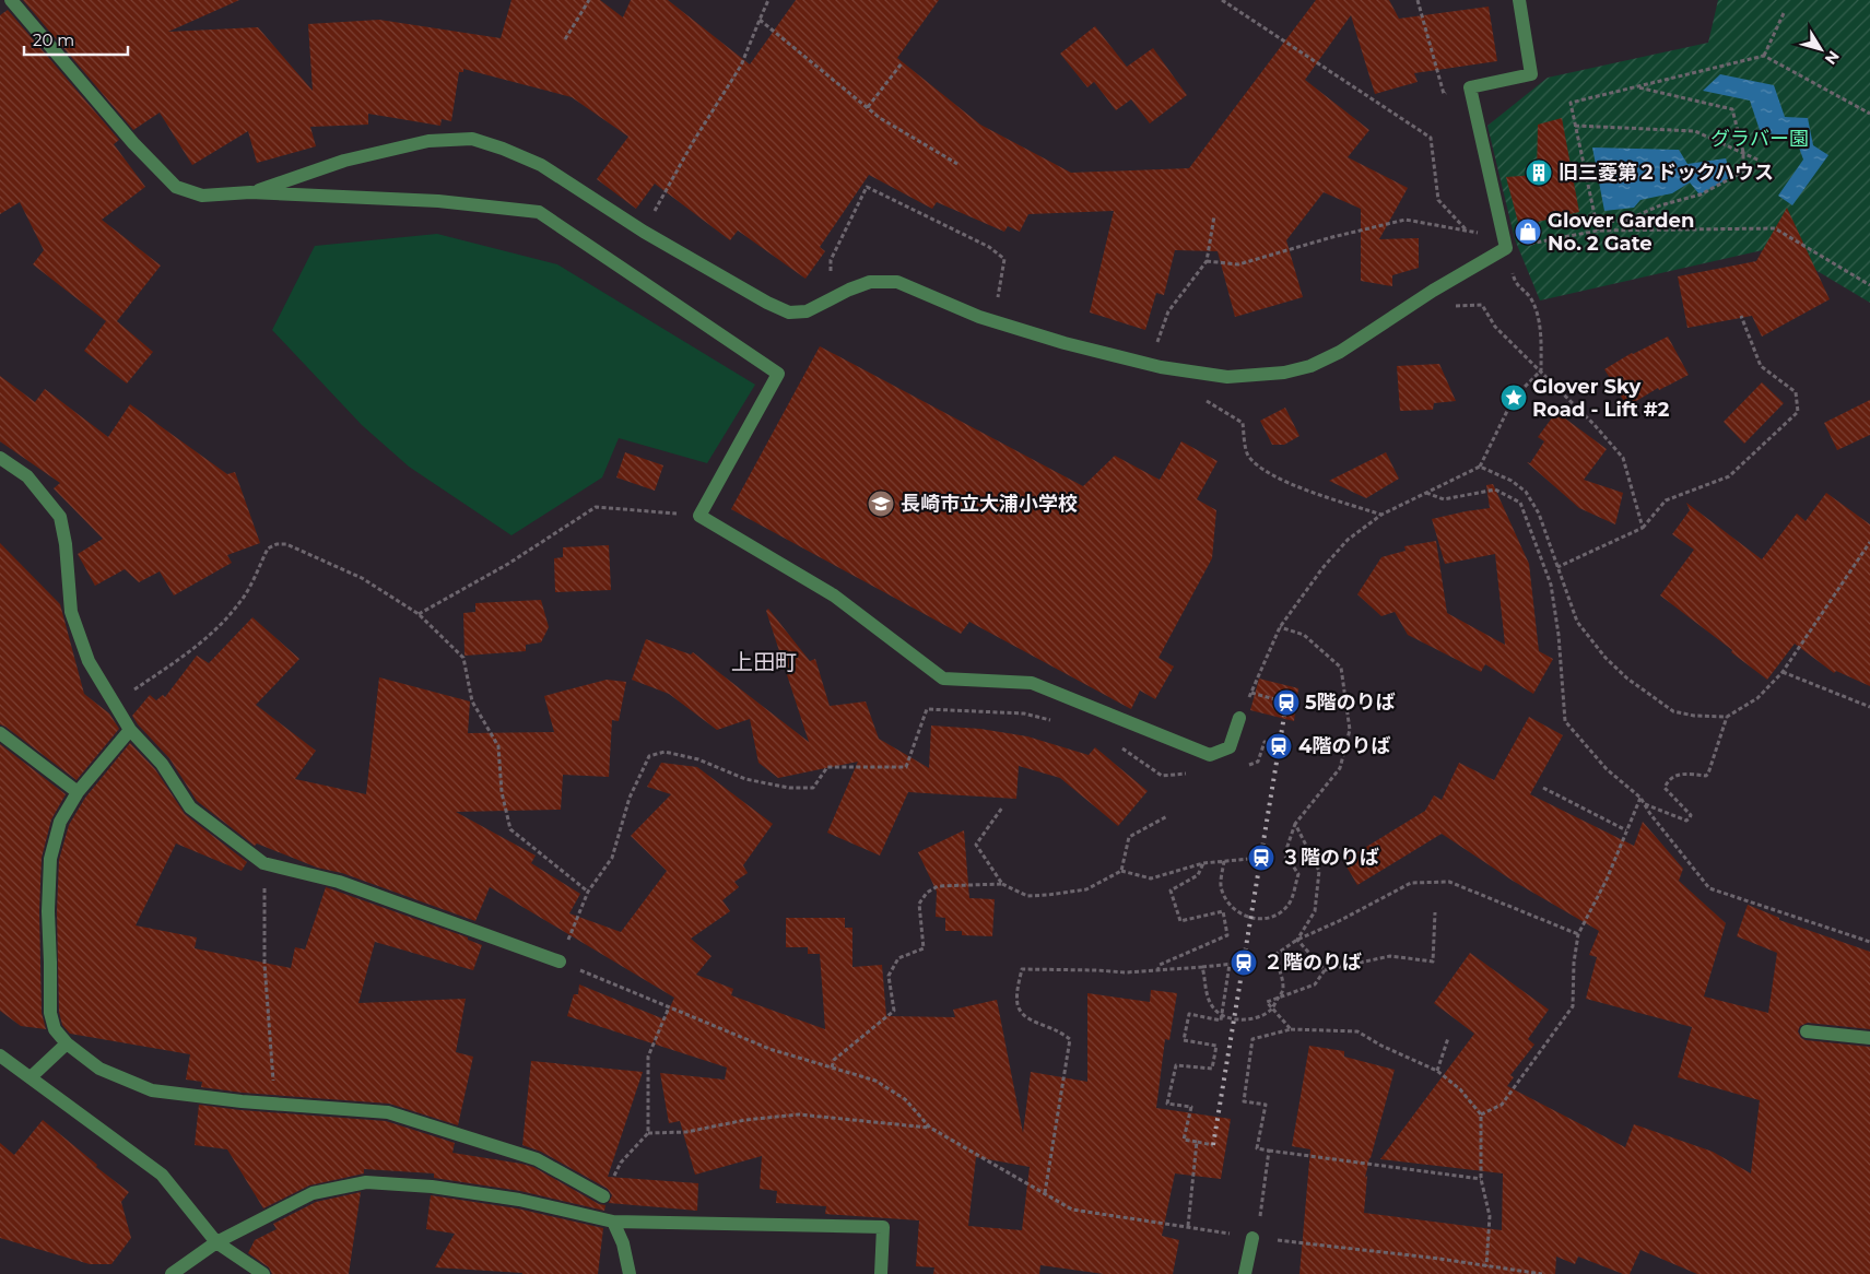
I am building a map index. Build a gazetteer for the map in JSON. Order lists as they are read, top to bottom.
{
  "districts": ["上田町"],
  "parks": ["グラバー園"],
  "places": {
    "building": ["旧三菱第２ドックハウス"],
    "shop": ["Glover Garden No. 2 Gate"],
    "place": ["Glover Sky Road - Lift #2"],
    "school or university": ["長崎市立大浦小学校"],
    "station": [
      "5階のりば",
      "4階のりば",
      "３階のりば",
      "２階のりば"
    ]
  },
  "scale_bar": "20 m",
  "north": "bottom right"
}
